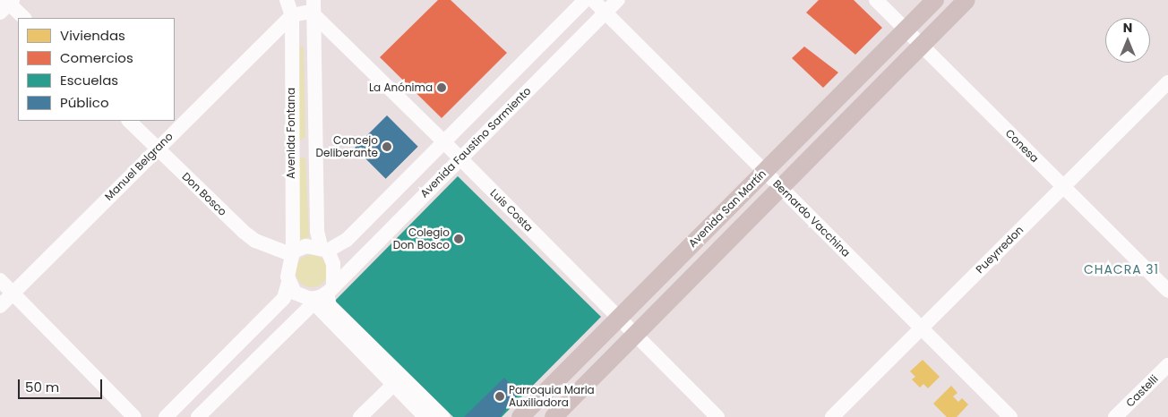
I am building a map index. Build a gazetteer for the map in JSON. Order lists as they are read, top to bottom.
{
  "streets": {
    "main road": ["Avenida San Martín"],
    "street": [
      "Avenida Fontana",
      "Avenida Faustino Sarmiento",
      "Conesa",
      "Manuel Belgrano",
      "Don Bosco",
      "Luis Costa",
      "Bernardo Vacchina",
      "Pueyrredon",
      "Castelli"
    ]
  },
  "crossings": [
    ["Avenida Fontana", "Avenida Faustino Sarmiento"],
    ["Avenida Fontana", "Manuel Belgrano"],
    ["Avenida Fontana", "Don Bosco"],
    ["Avenida Fontana", "Luis Costa"],
    ["Avenida Faustino Sarmiento", "Don Bosco"],
    ["Avenida Faustino Sarmiento", "Luis Costa"],
    ["Avenida Faustino Sarmiento", "Bernardo Vacchina"],
    ["Conesa", "Avenida San Martín"],
    ["Conesa", "Pueyrredon"],
    ["Manuel Belgrano", "Don Bosco"],
    ["Manuel Belgrano", "Luis Costa"],
    ["Avenida San Martín", "Luis Costa"],
    ["Avenida San Martín", "Bernardo Vacchina"],
    ["Bernardo Vacchina", "Pueyrredon"]
  ],
  "districts": ["CHACRA 31"],
  "places": [
    "La Anónima",
    "Concejo Deliberante",
    "Colegio Don Bosco",
    "Parroquia Maria Auxiliadora"
  ],
  "legend": [
    "Viviendas",
    "Comercios",
    "Escuelas",
    "Público"
  ],
  "scale_bar": "50 m",
  "north": "top"
}
